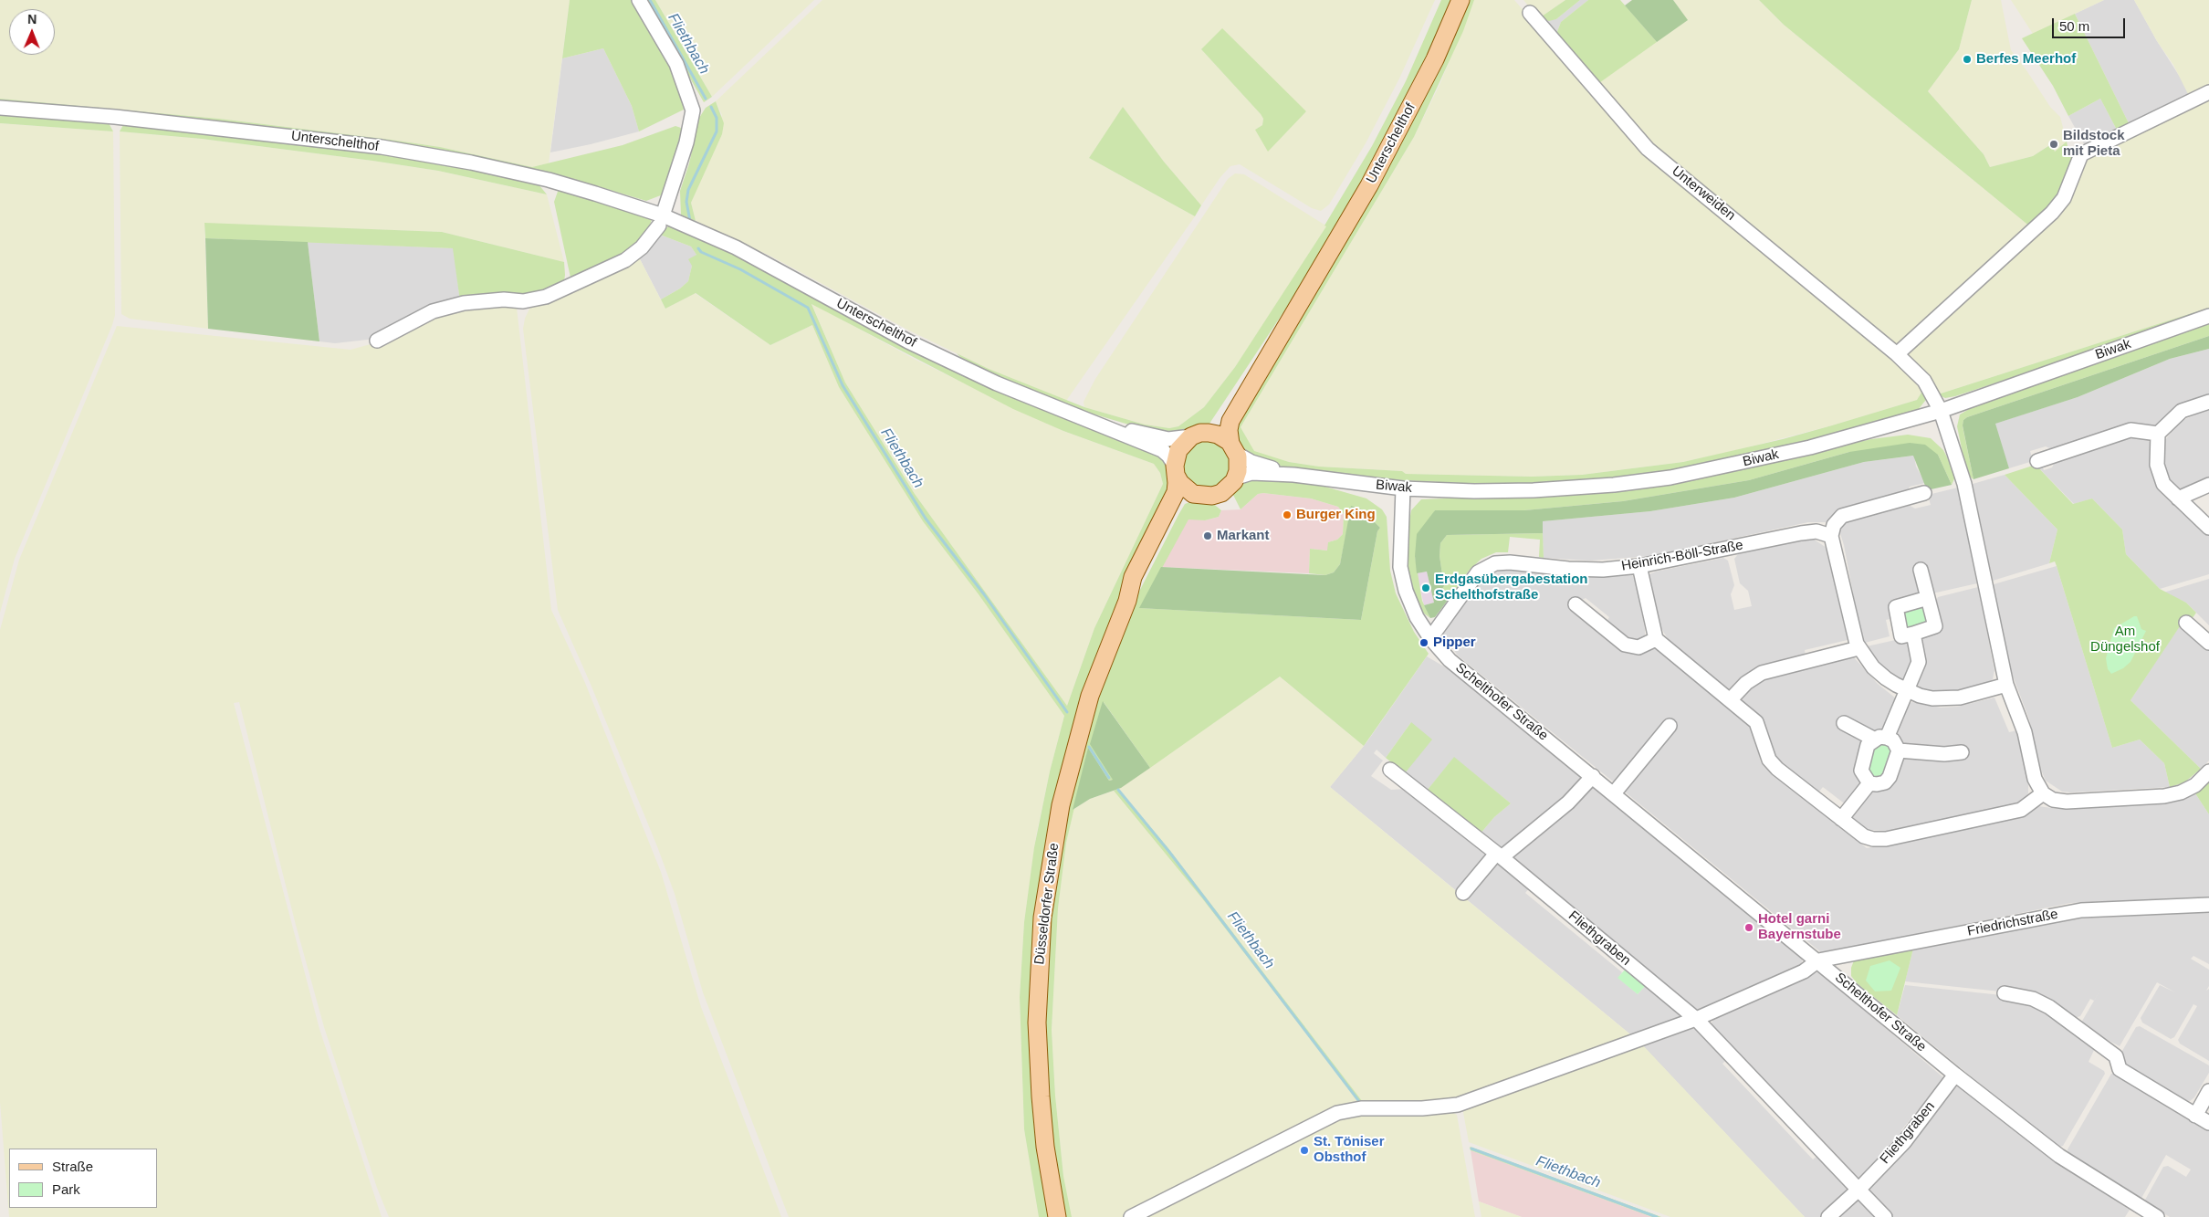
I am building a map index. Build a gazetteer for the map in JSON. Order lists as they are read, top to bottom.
{
  "streets": {
    "main road": ["Unterschelthof", "Düsseldorfer Straße"],
    "street": [
      "Unterweiden",
      "Biwak",
      "Heinrich-Böll-Straße",
      "Schelthofer Straße",
      "Friedrichstraße",
      "Fliethgraben"
    ]
  },
  "crossings": [
    ["Unterschelthof", "Biwak"],
    ["Unterweiden", "Biwak"],
    ["Biwak", "Schelthofer Straße"],
    ["Heinrich-Böll-Straße", "Schelthofer Straße"],
    ["Schelthofer Straße", "Friedrichstraße"],
    ["Schelthofer Straße", "Fliethgraben"]
  ],
  "water": ["Fliethbach"],
  "parks": ["Am Düngelshof"],
  "places": [
    "Berfes Meerhof",
    "Bildstock mit Pieta",
    "Burger King",
    "Markant",
    "Erdgasübergabestation Schelthofstraße",
    "Pipper",
    "Hotel garni Bayernstube",
    "St. Töniser Obsthof"
  ],
  "legend": ["Straße", "Park"],
  "scale_bar": "50 m",
  "north": "top"
}
